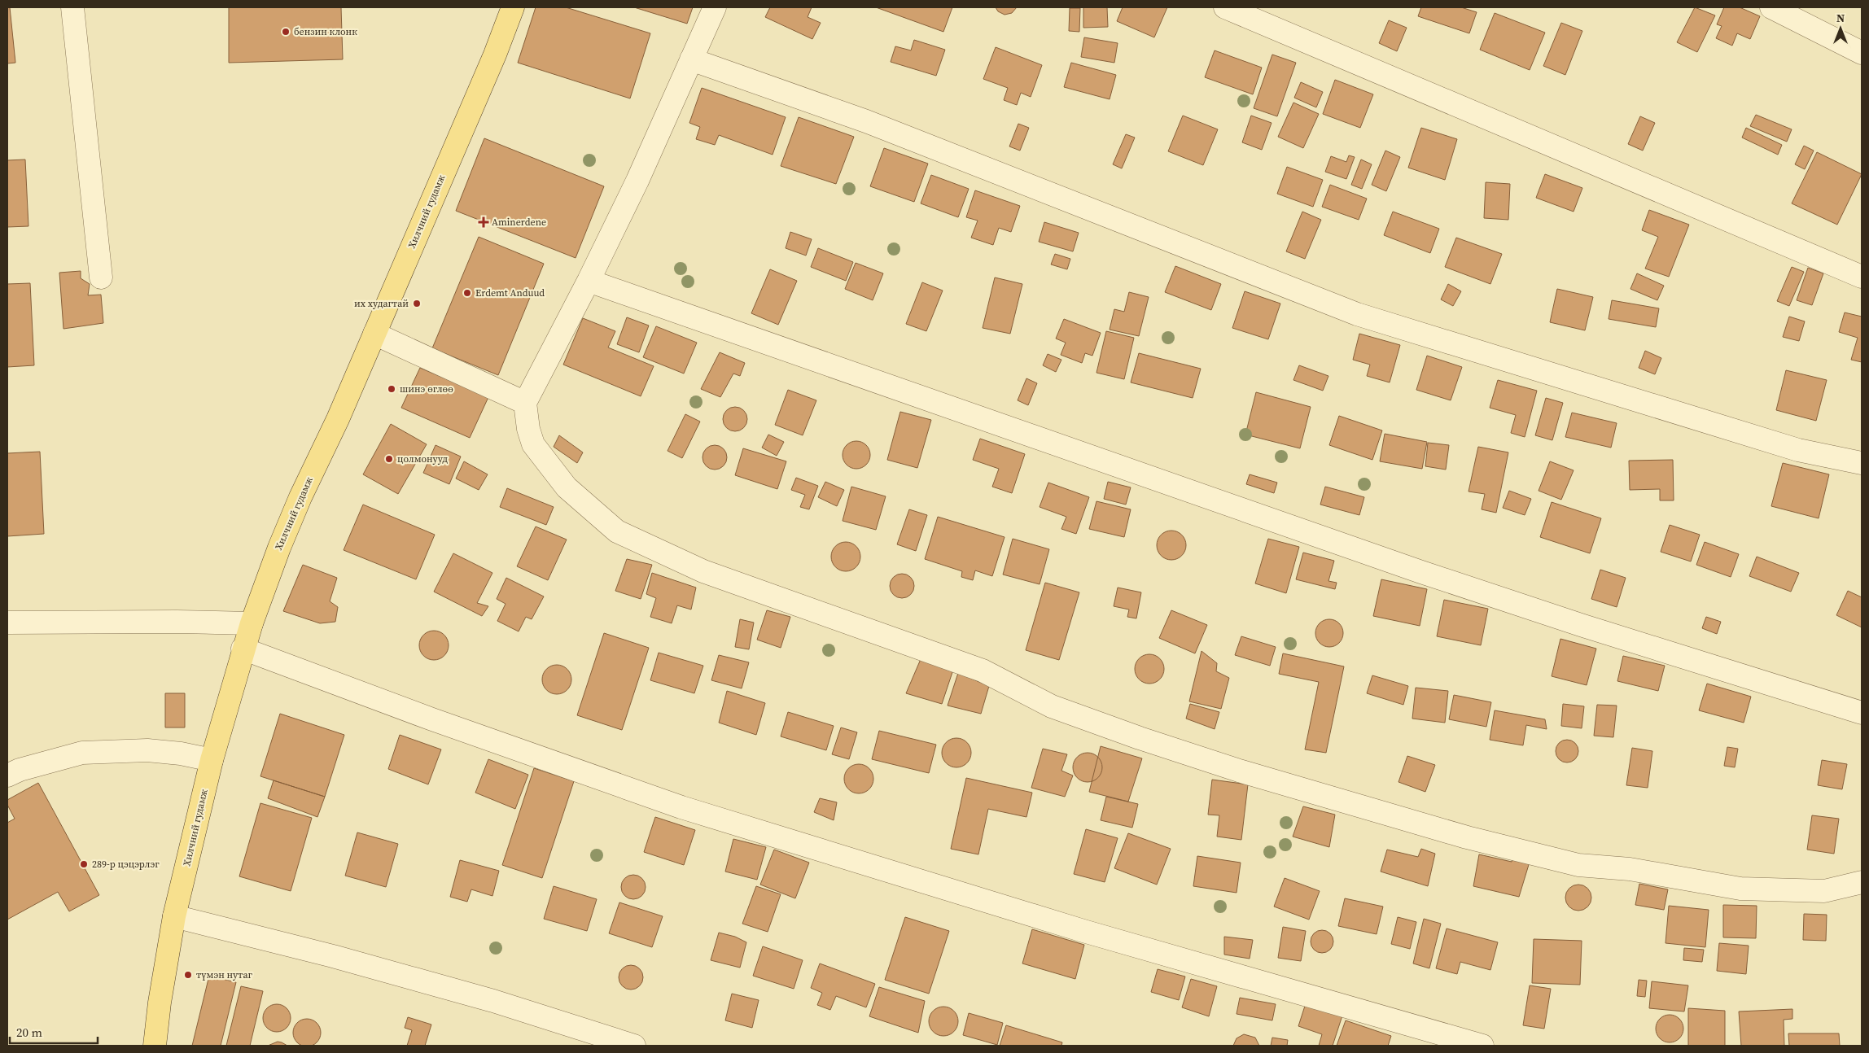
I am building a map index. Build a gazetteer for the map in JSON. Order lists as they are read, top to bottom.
{
  "streets": {
    "main road": ["Хилчний гудамж"]
  },
  "places": {
    "other": [
      "бензин клонк",
      "Erdemt Anduud",
      "их худагтай",
      "шинэ өглөө",
      "цолмонууд",
      "289-р цэцэрлэг",
      "түмэн нутаг"
    ],
    "health": ["Aminerdene"]
  },
  "scale_bar": "20 m",
  "north": "top"
}
